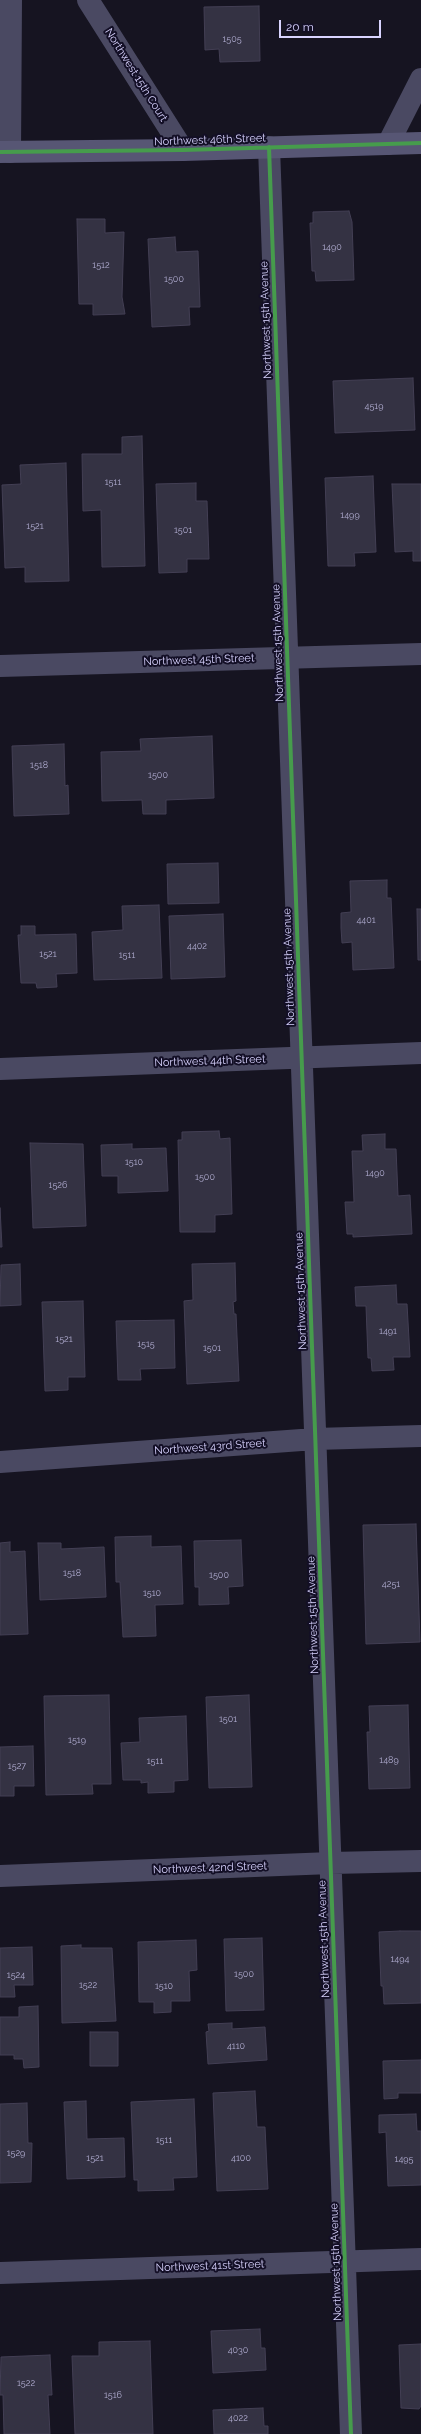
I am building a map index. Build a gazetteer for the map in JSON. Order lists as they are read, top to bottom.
{
  "streets": {
    "street": [
      "Northwest 15th Court",
      "Northwest 46th Street",
      "Northwest 15th Avenue",
      "Northwest 45th Street",
      "Northwest 44th Street",
      "Northwest 43rd Street",
      "Northwest 42nd Street",
      "Northwest 41st Street"
    ]
  },
  "crossings": [
    ["Northwest 15th Court", "Northwest 46th Street"],
    ["Northwest 46th Street", "Northwest 15th Avenue"],
    ["Northwest 15th Avenue", "Northwest 45th Street"],
    ["Northwest 15th Avenue", "Northwest 44th Street"],
    ["Northwest 15th Avenue", "Northwest 43rd Street"],
    ["Northwest 15th Avenue", "Northwest 42nd Street"],
    ["Northwest 15th Avenue", "Northwest 41st Street"]
  ],
  "house_numbers": [
    "1505",
    "1490",
    "1512",
    "1500",
    "4519",
    "1511",
    "1499",
    "1521",
    "1501",
    "1518",
    "1500",
    "4401",
    "4402",
    "1521",
    "1511",
    "1510",
    "1490",
    "1500",
    "1526",
    "1491",
    "1521",
    "1515",
    "1501",
    "1518",
    "1500",
    "4251",
    "1510",
    "1501",
    "1519",
    "1489",
    "1511",
    "1527",
    "1494",
    "1500",
    "1524",
    "1522",
    "1510",
    "4110",
    "1511",
    "1529",
    "1521",
    "4100",
    "1495",
    "4030",
    "1522",
    "1516",
    "4022"
  ],
  "scale_bar": "20 m"
}
